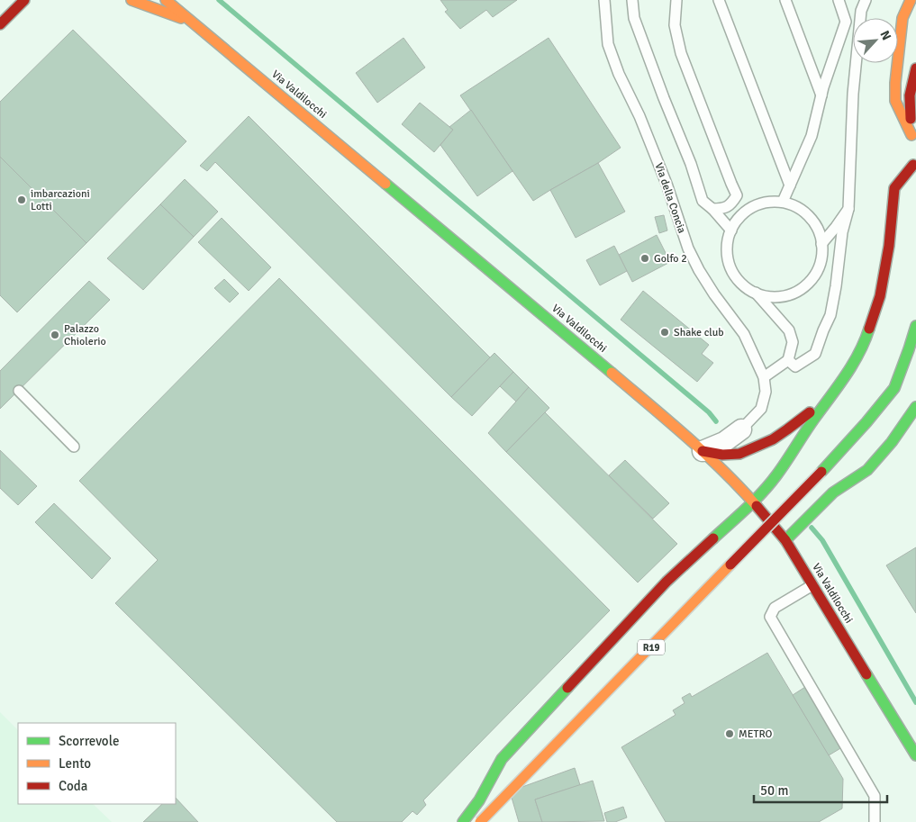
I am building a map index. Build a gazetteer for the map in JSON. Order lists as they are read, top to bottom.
{
  "streets": {
    "main road": ["Via Valdilocchi", "R19"],
    "lane": ["Via della Concia"]
  },
  "places": [
    "imbarcazioni Lotti",
    "Golfo 2",
    "Shake club",
    "Palazzo Chiolerio",
    "METRO"
  ],
  "legend": ["Scorrevole", "Lento", "Coda"],
  "scale_bar": "50 m",
  "north": "top right"
}
